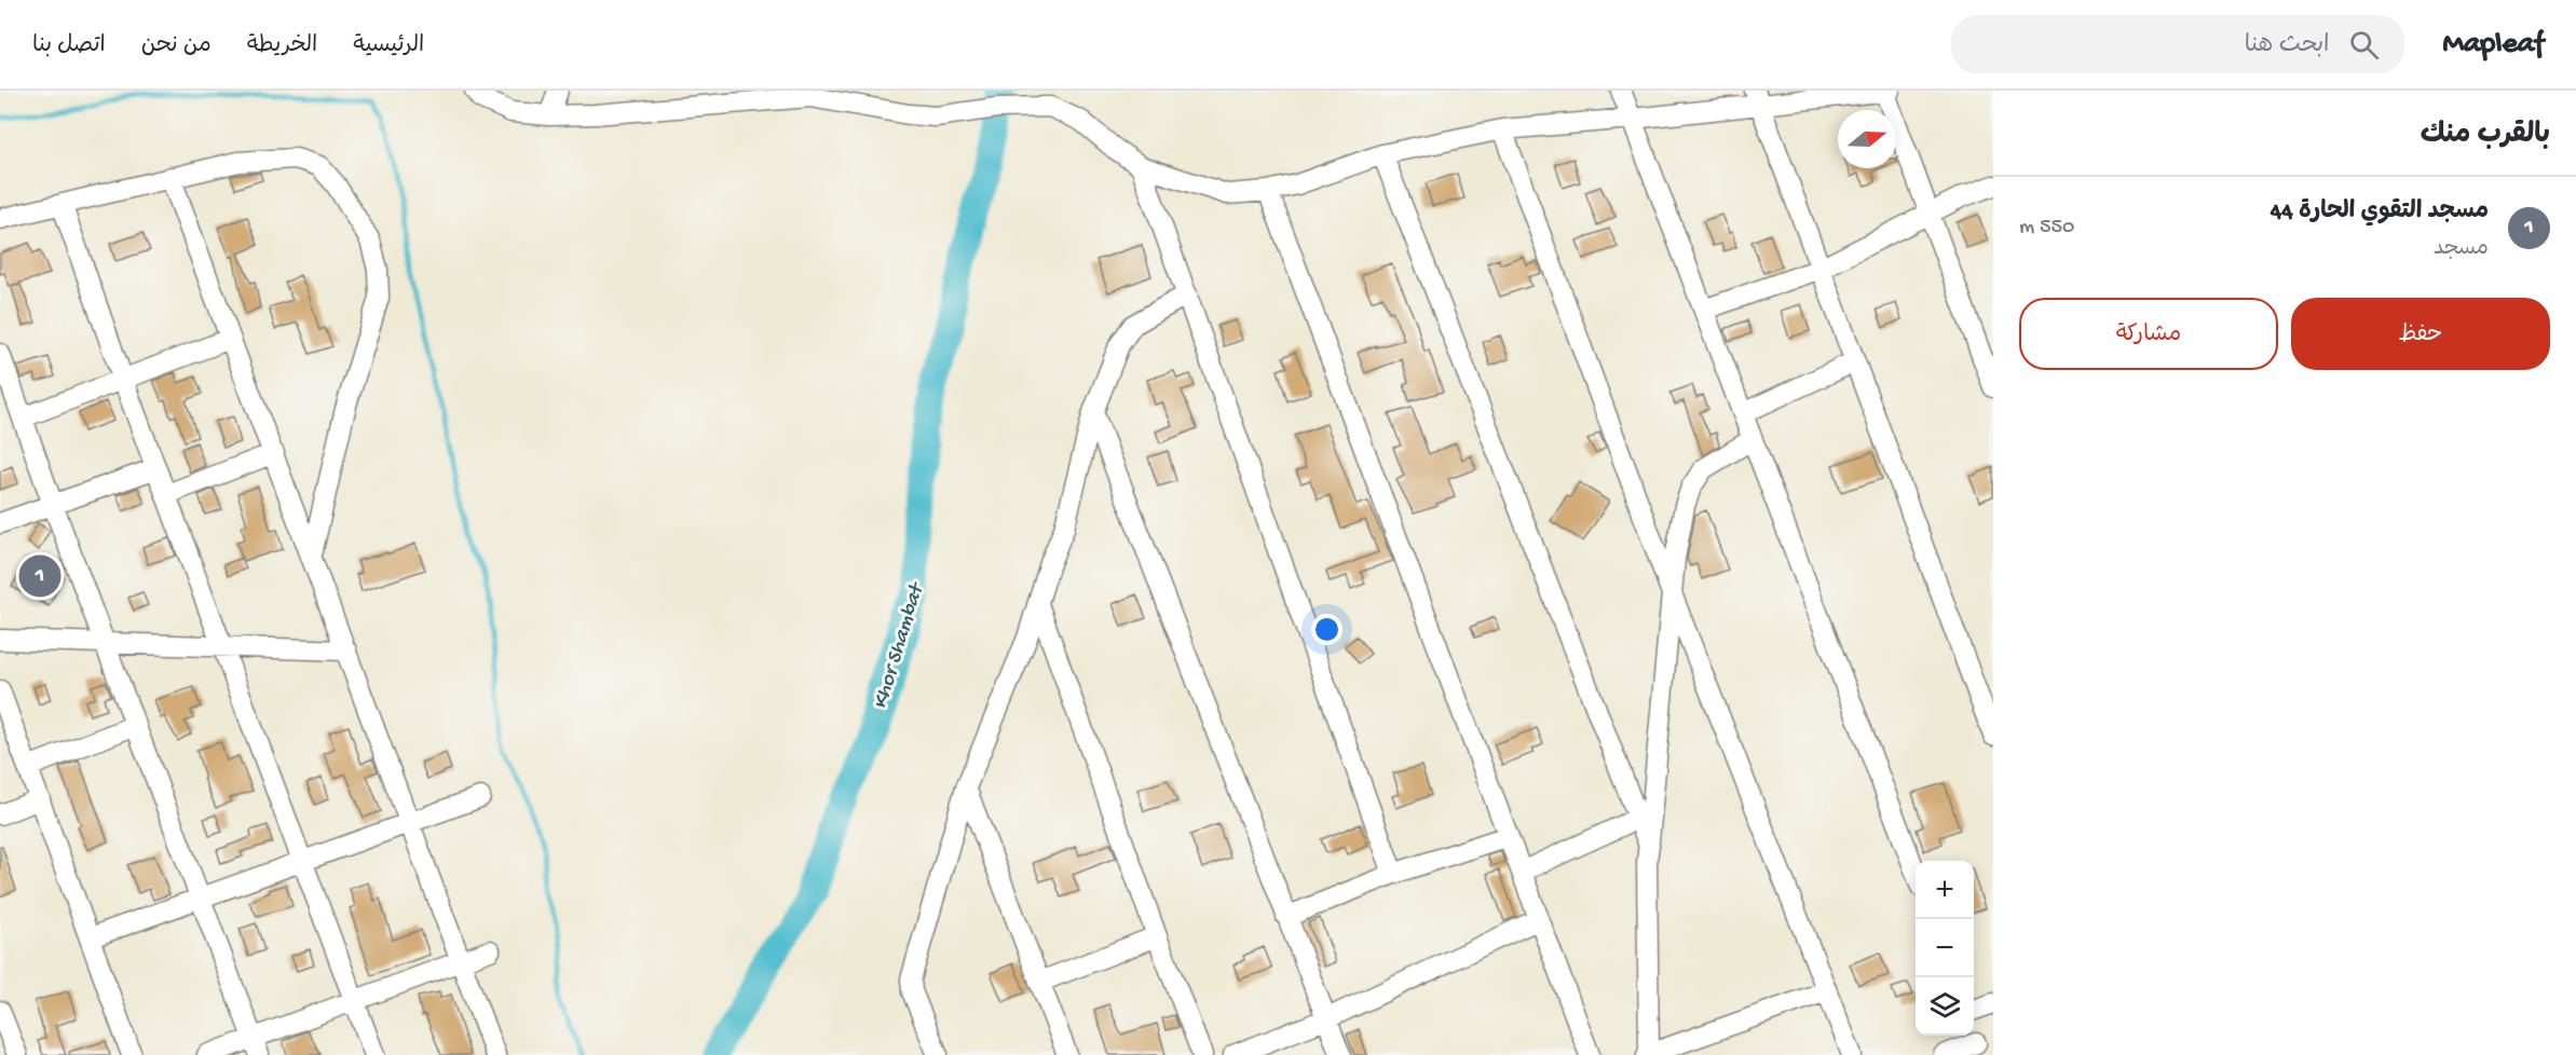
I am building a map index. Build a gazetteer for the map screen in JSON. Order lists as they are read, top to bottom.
{
  "water": ["Khor Shambat"],
  "north": "right",
  "page": {
    "header": "Mapleaf",
    "search": "ابحث هنا",
    "nav": [
      "الرئيسية",
      "الخريطة",
      "من نحن",
      "اتصل بنا"
    ],
    "heading": "بالقرب منك",
    "list": [
      {
        "mark": "1",
        "name": "مسجد التقوي الحارة 44",
        "note": "مسجد",
        "value": "550 m"
      }
    ],
    "buttons": ["حفظ", "مشاركة"],
    "pins": "1",
    "map_buttons": ["+", "−"]
  }
}
